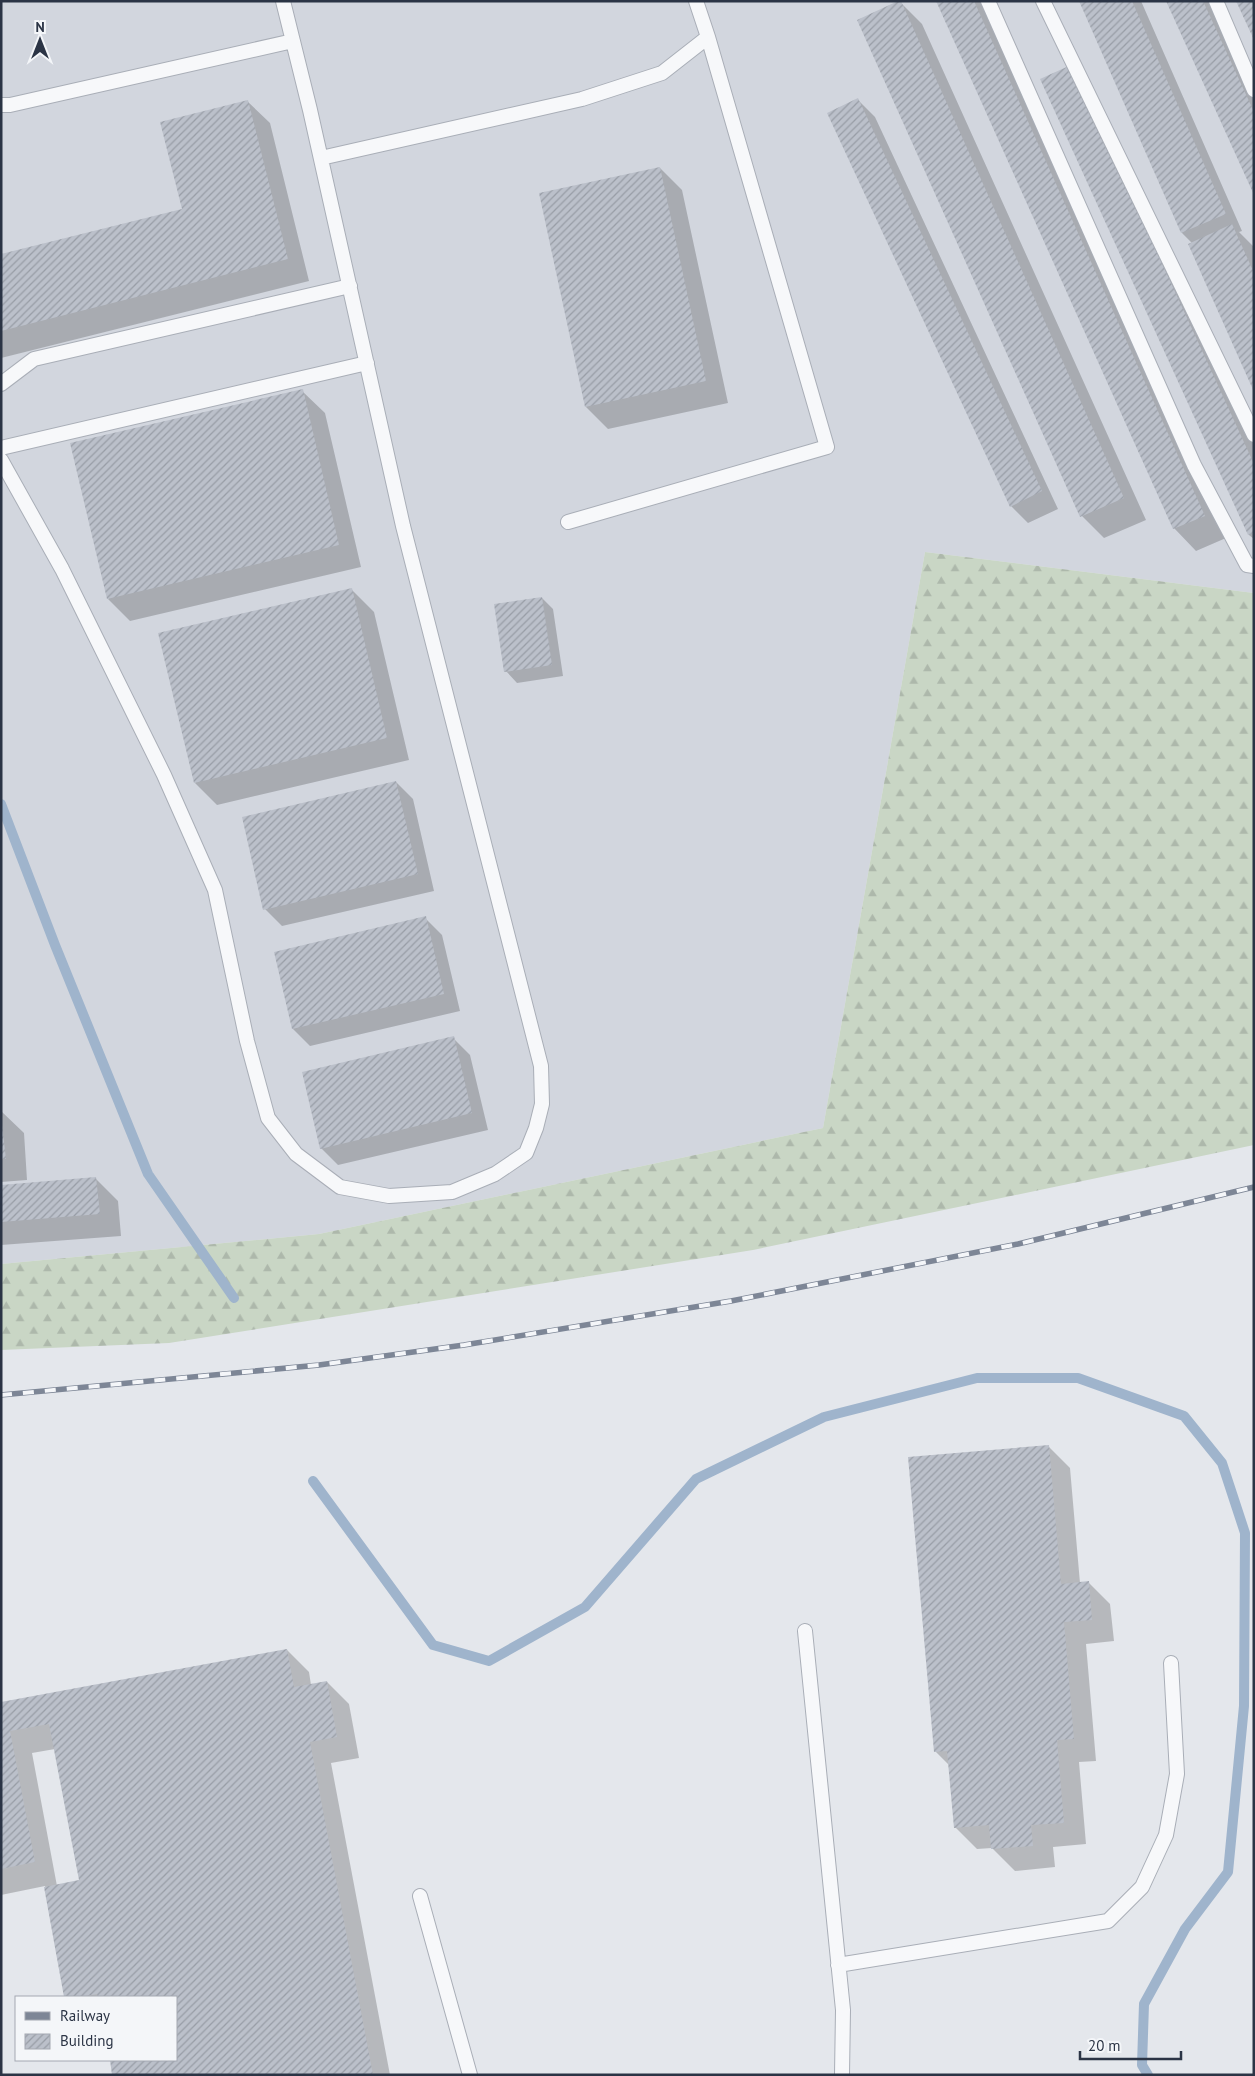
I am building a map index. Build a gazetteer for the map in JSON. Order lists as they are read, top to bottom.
{
  "legend": ["Railway", "Building"],
  "scale_bar": "20 m",
  "north": "top"
}
